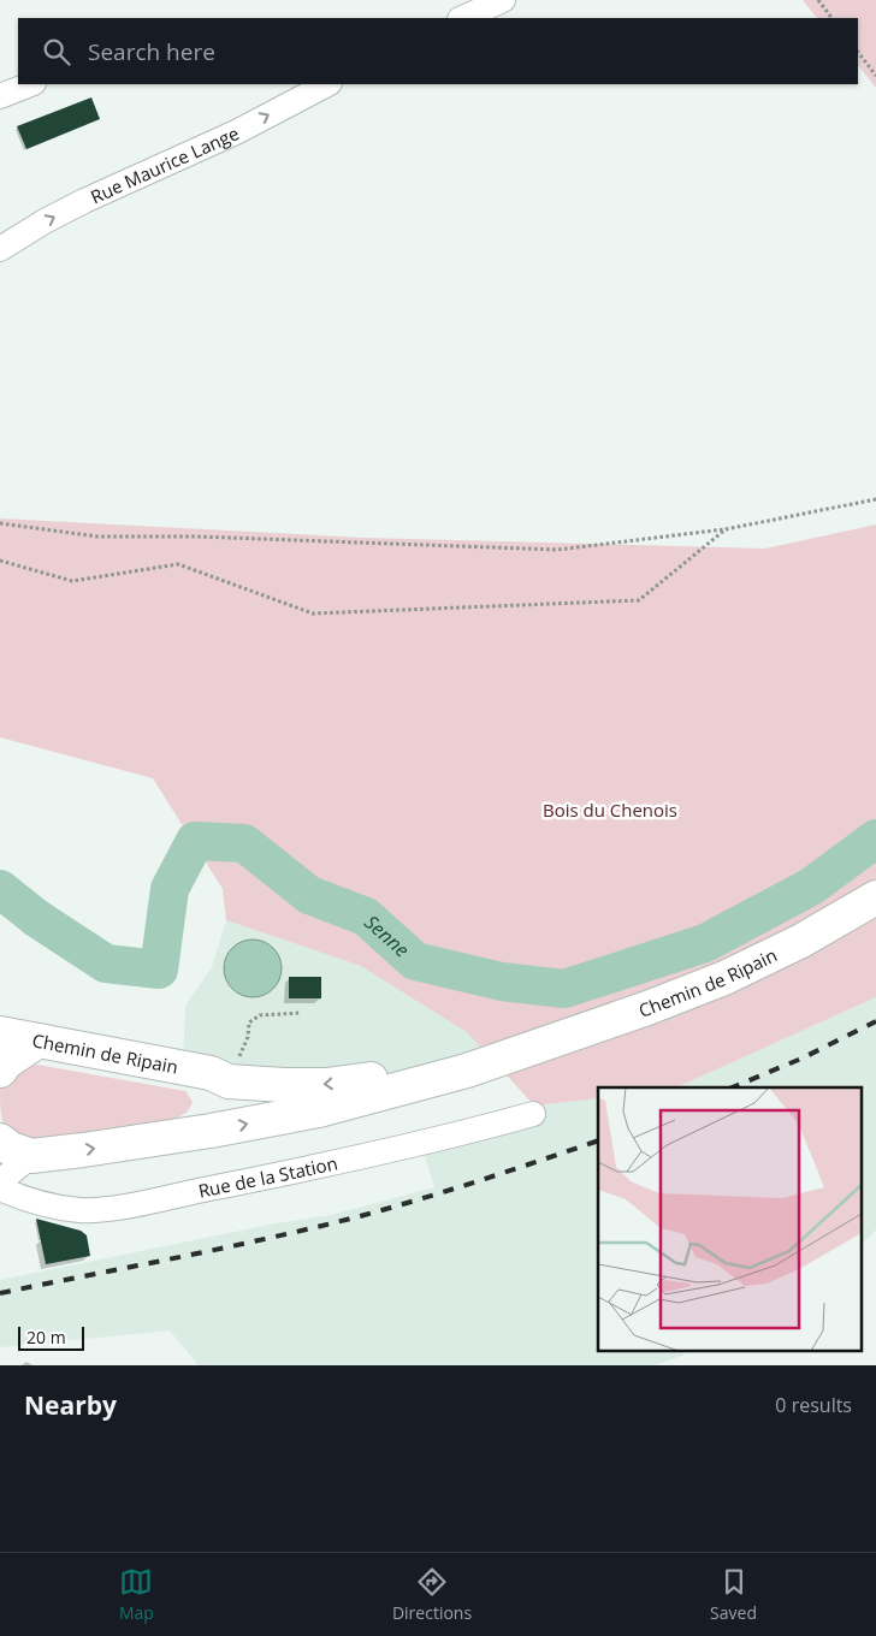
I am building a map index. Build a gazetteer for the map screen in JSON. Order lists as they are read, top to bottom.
{
  "streets": {
    "street": ["Rue Maurice Lange", "Chemin de Ripain", "Rue de la Station"]
  },
  "one_way": ["Rue Maurice Lange"],
  "water": ["Senne"],
  "parks": ["Bois du Chenois"],
  "scale_bar": "20 m",
  "page": {
    "search": "Search here",
    "scale": "20 m",
    "heading": ["Nearby", "0 results"],
    "nav": ["Map", "Directions", "Saved"]
  }
}
